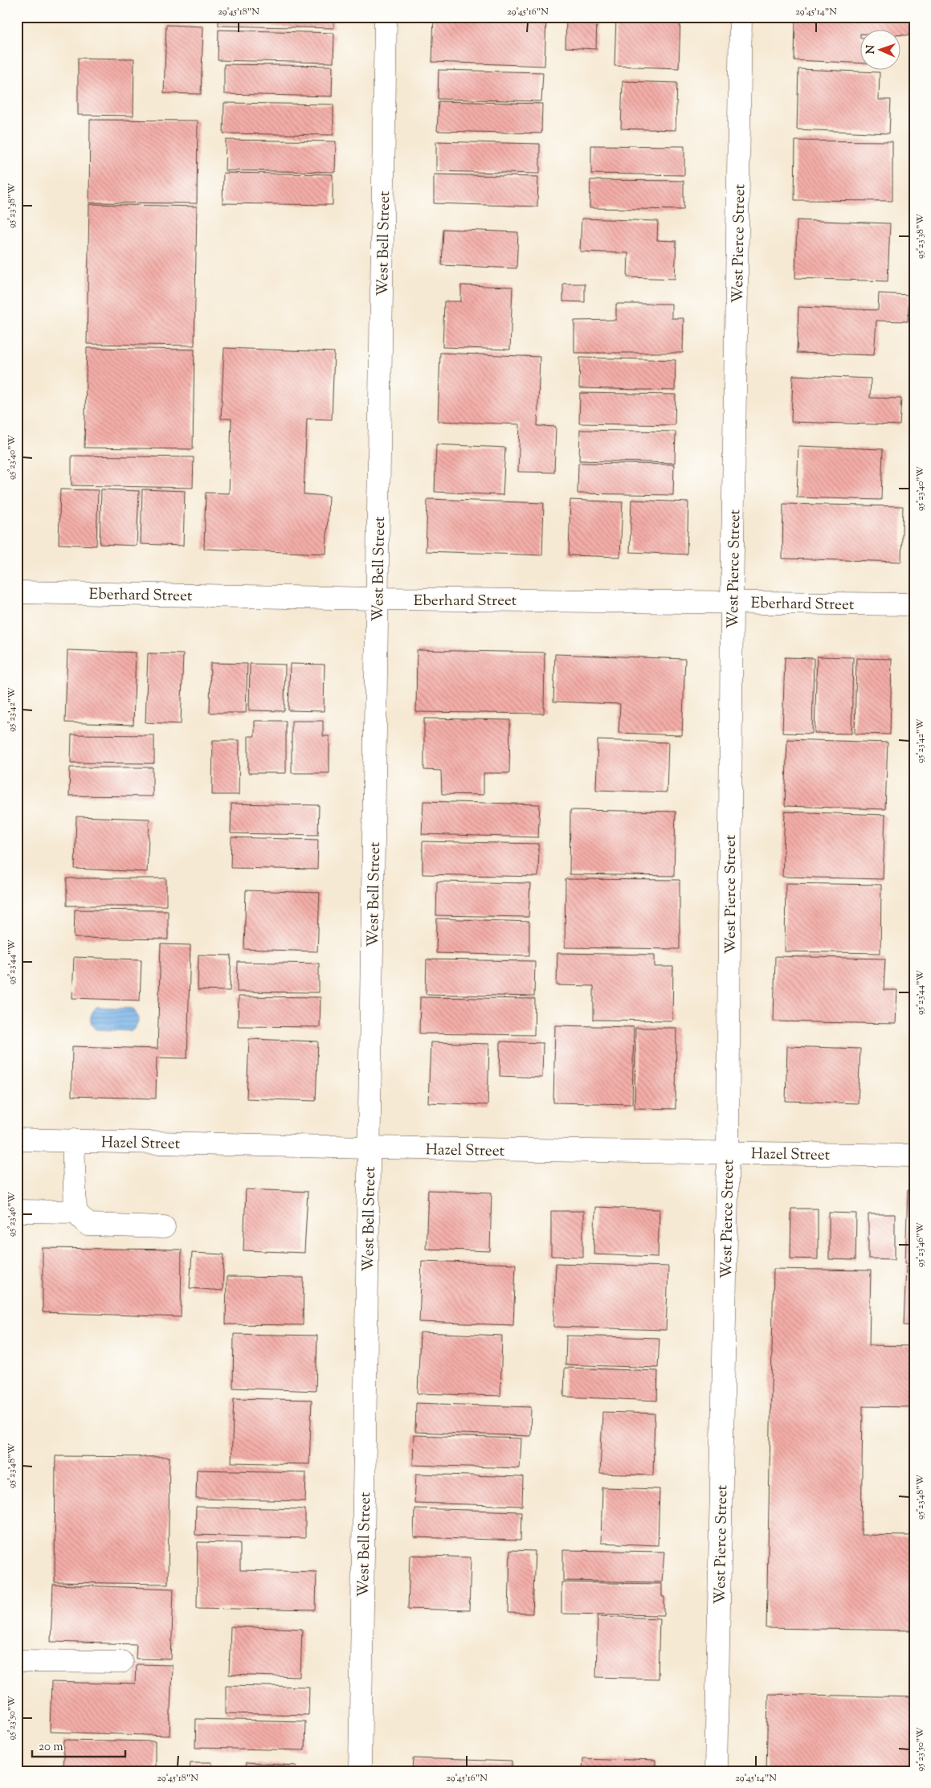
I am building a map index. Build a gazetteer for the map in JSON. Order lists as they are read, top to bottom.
{
  "streets": {
    "street": [
      "West Bell Street",
      "West Pierce Street",
      "Eberhard Street",
      "Hazel Street"
    ]
  },
  "crossings": [
    ["West Bell Street", "Eberhard Street"],
    ["West Bell Street", "Hazel Street"],
    ["West Pierce Street", "Eberhard Street"],
    ["West Pierce Street", "Hazel Street"]
  ],
  "scale_bar": "20 m",
  "north": "left",
  "coordinates": [
    "29°45'18\"N",
    "29°45'16\"N",
    "29°45'14\"N",
    "95°23'38\"W",
    "95°23'40\"W",
    "95°23'42\"W",
    "95°23'44\"W",
    "95°23'46\"W",
    "95°23'48\"W",
    "95°23'50\"W"
  ]
}
